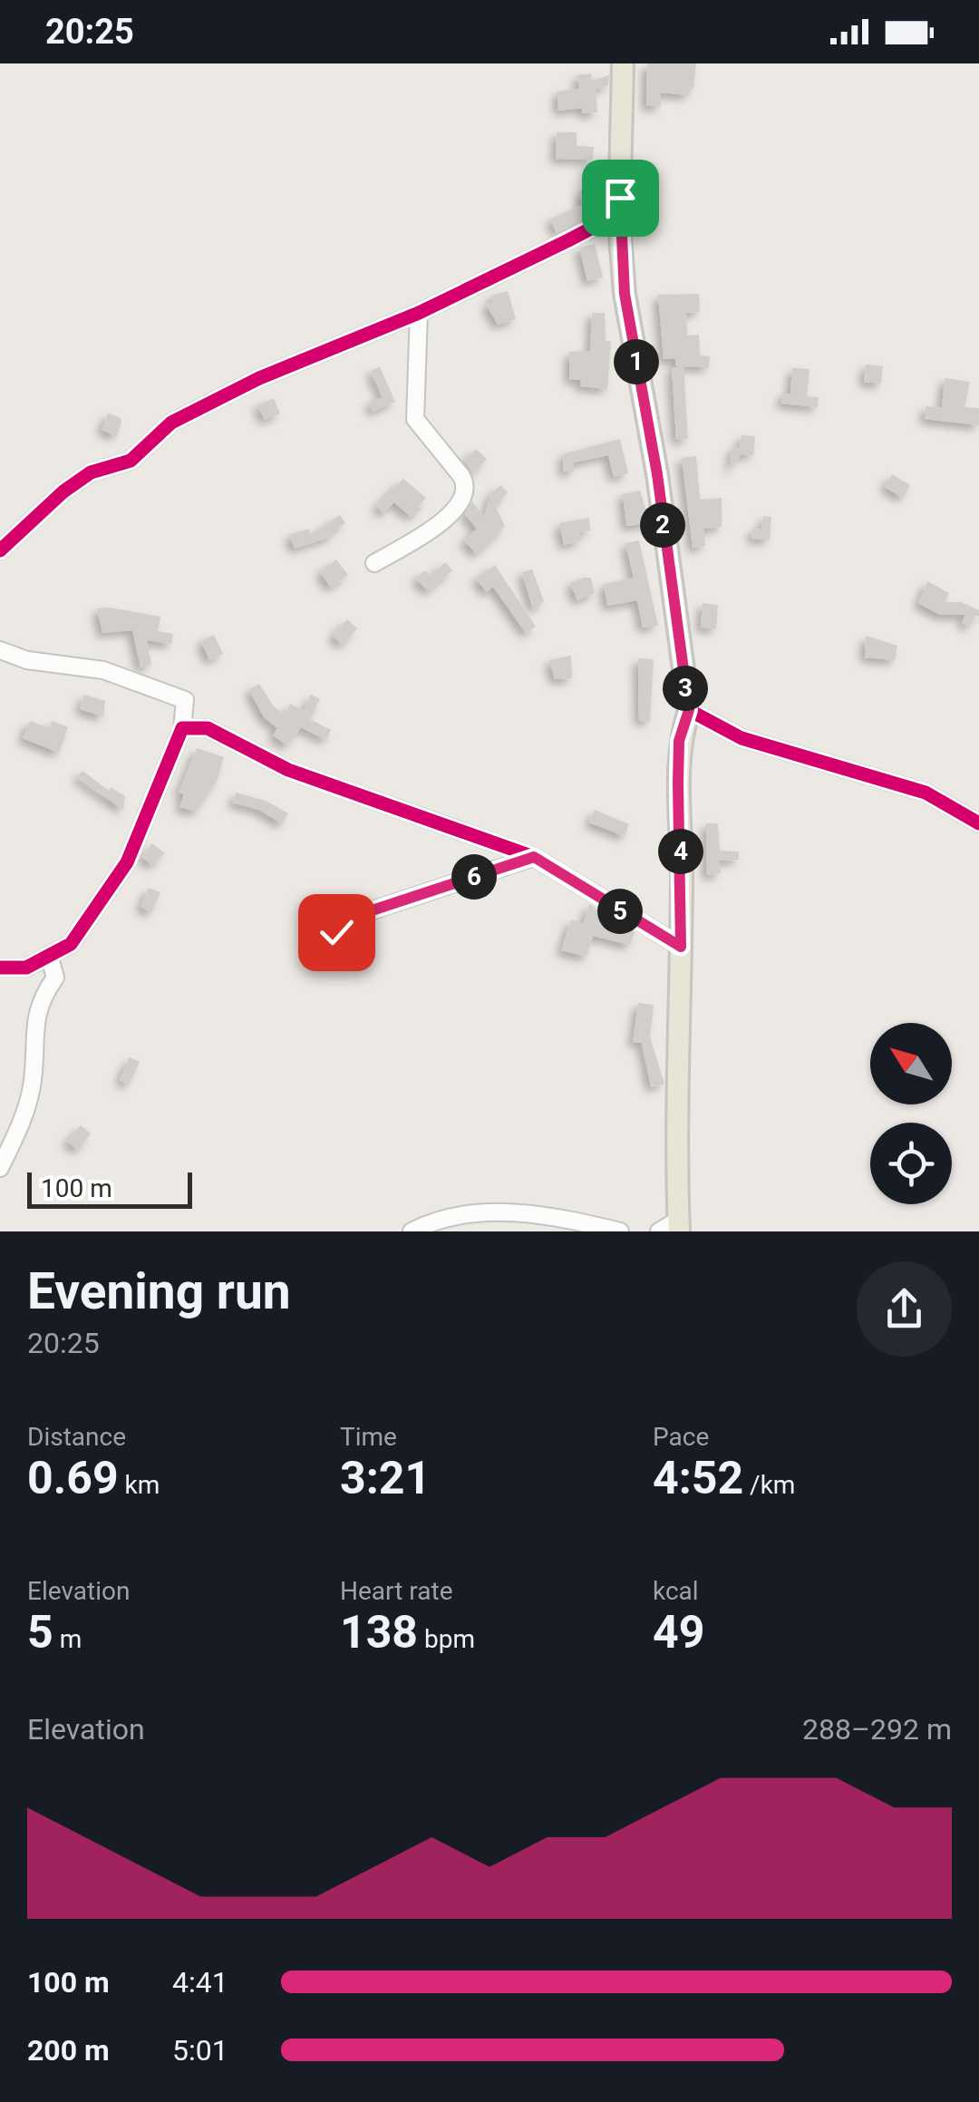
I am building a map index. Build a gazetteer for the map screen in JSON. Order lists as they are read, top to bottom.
{
  "scale_bar": "100 m",
  "north": "top left",
  "page": {
    "status": "20:25",
    "pins": [
      "1",
      "2",
      "3",
      "4",
      "6",
      "5"
    ],
    "scale": "100 m",
    "heading": ["Evening run", "20:25"],
    "stats": [
      ["Distance", "0.69 km"],
      ["Time", "3:21"],
      ["Pace", "4:52 /km"],
      ["Elevation", "5 m"],
      ["Heart rate", "138 bpm"],
      ["kcal", "49"]
    ],
    "chart": ["Elevation", "288–292 m"],
    "list": [
      {
        "name": "100 m",
        "note": "4:41"
      },
      {
        "name": "200 m",
        "note": "5:01"
      }
    ]
  }
}
